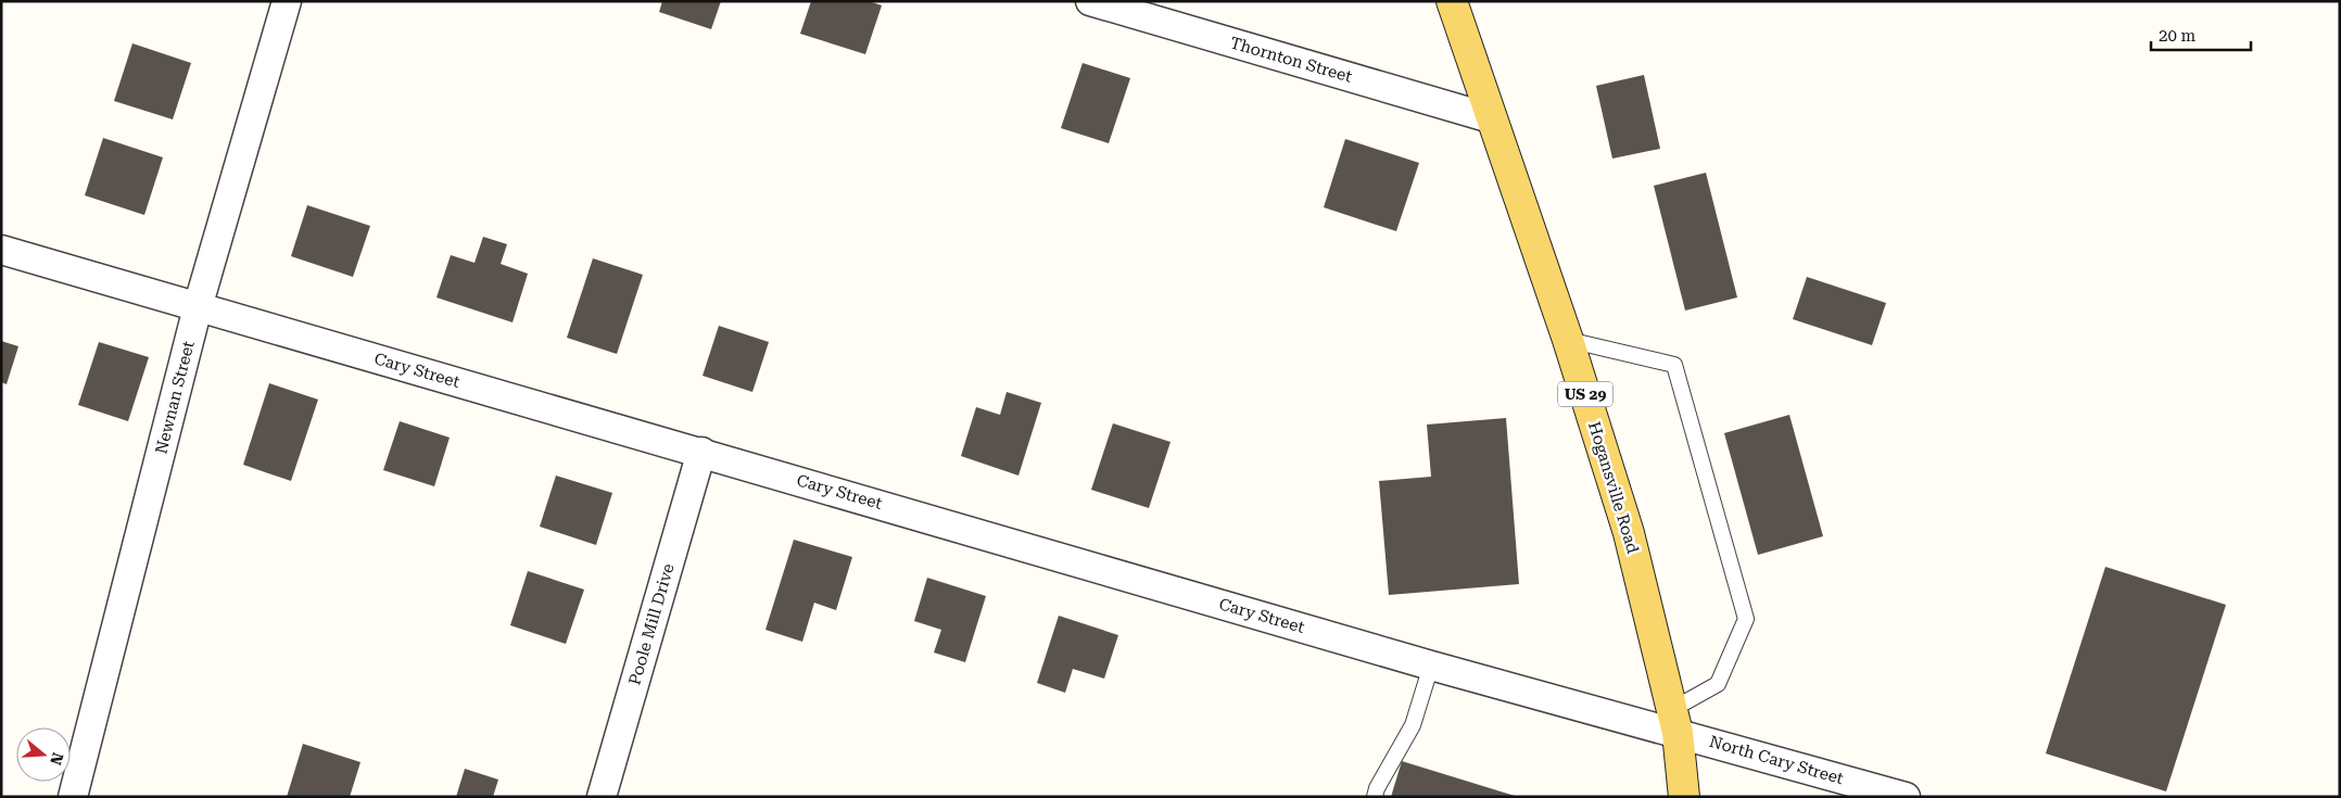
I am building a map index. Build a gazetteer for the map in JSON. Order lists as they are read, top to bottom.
{
  "streets": {
    "main road": ["US 29", "Hogansville Road"],
    "street": [
      "Thornton Street",
      "Cary Street",
      "Newnan Street",
      "Poole Mill Drive",
      "North Cary Street"
    ]
  },
  "crossings": [
    ["Thornton Street", "Hogansville Road"],
    ["Cary Street", "Newnan Street"],
    ["Cary Street", "Hogansville Road"],
    ["Cary Street", "Poole Mill Drive"],
    ["Cary Street", "North Cary Street"],
    ["Hogansville Road", "North Cary Street"]
  ],
  "scale_bar": "20 m",
  "north": "right"
}
